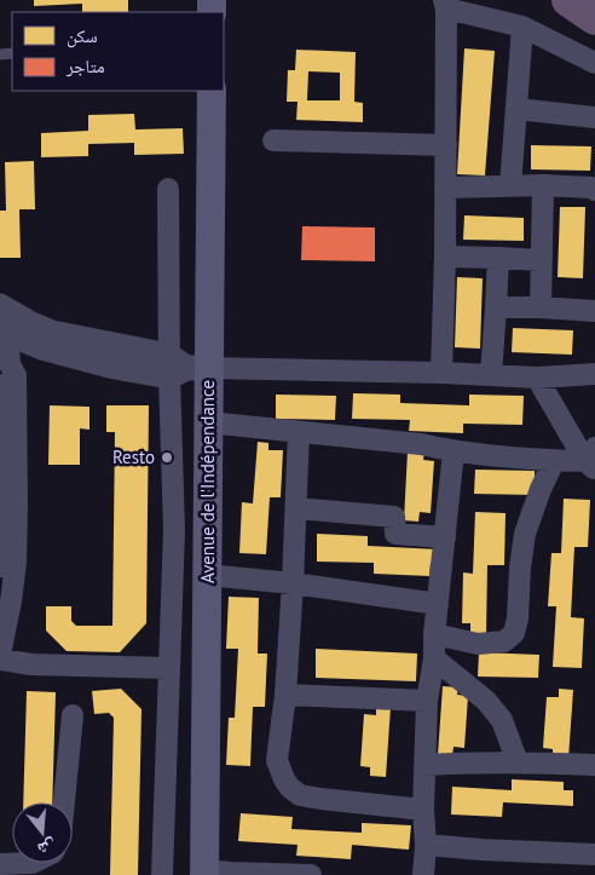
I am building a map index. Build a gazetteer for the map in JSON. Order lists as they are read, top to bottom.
{
  "streets": {
    "main road": ["Avenue de l'Indépendance"]
  },
  "places": ["Resto"],
  "legend": ["سكن", "متاجر"],
  "north": "bottom"
}
